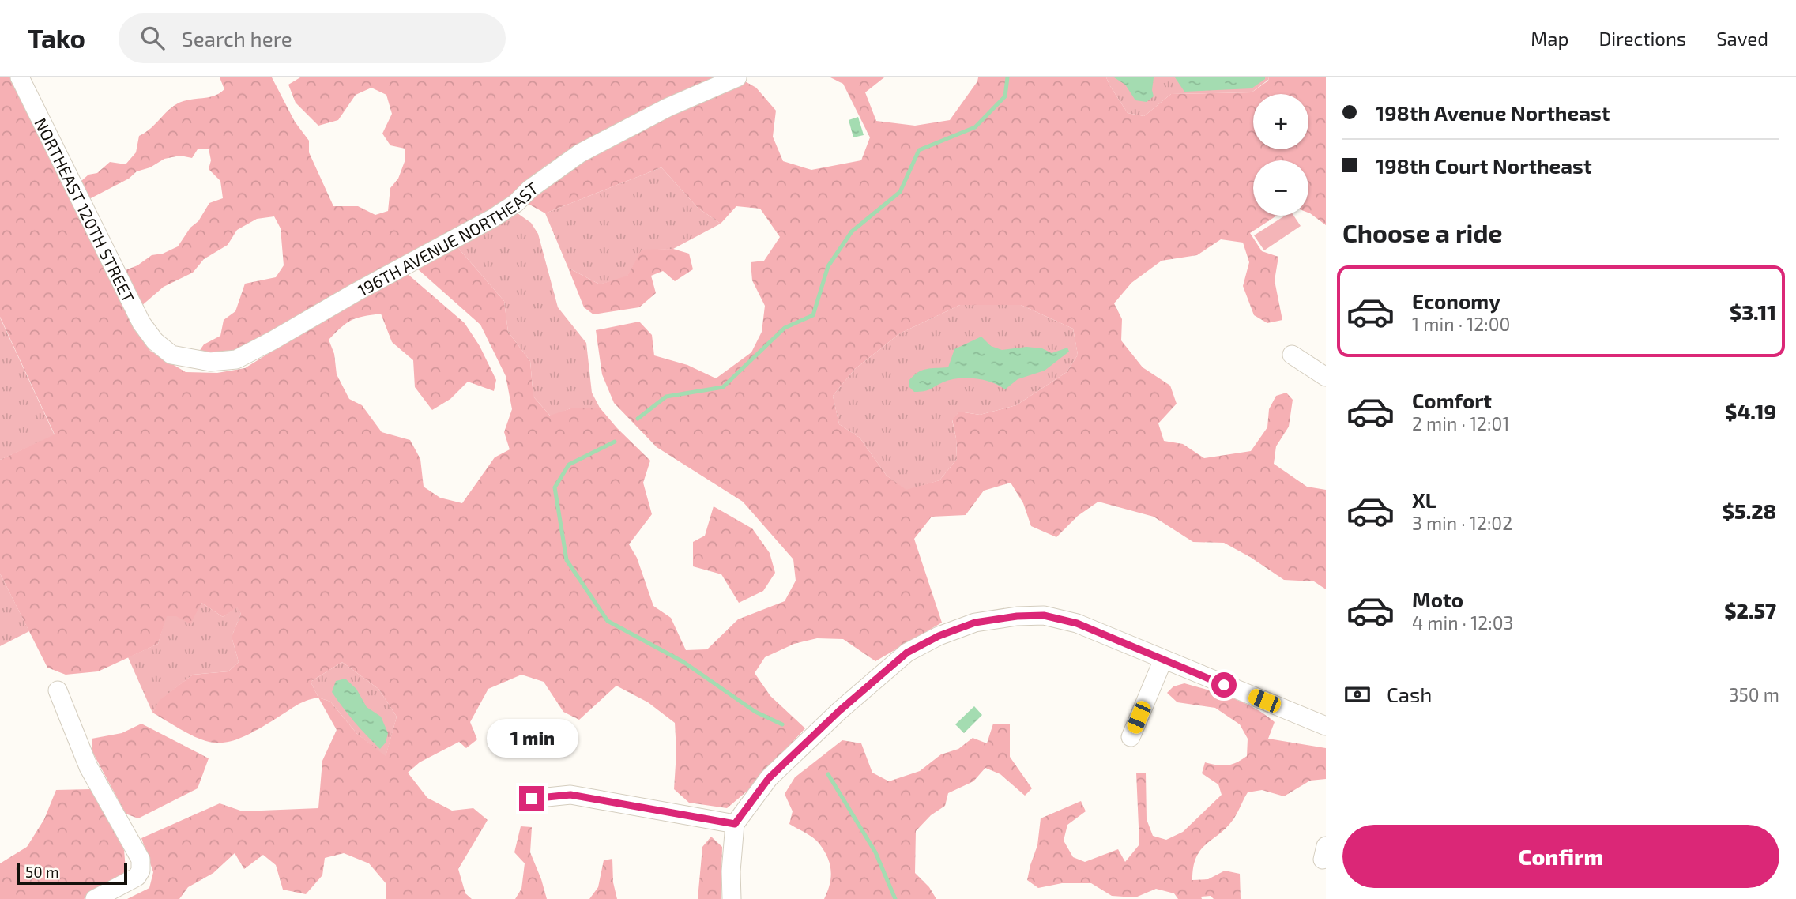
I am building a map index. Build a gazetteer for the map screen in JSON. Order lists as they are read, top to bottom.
{
  "streets": {
    "street": ["NORTHEAST 120TH STREET", "196TH AVENUE NORTHEAST"]
  },
  "crossings": [
    ["NORTHEAST 120TH STREET", "196TH AVENUE NORTHEAST"]
  ],
  "scale_bar": "50 m",
  "page": {
    "header": "Tako",
    "search": "Search here",
    "nav": ["Map", "Directions", "Saved"],
    "banner": ["198th Avenue Northeast", "198th Court Northeast"],
    "map_buttons": ["+", "−"],
    "heading": "Choose a ride",
    "list": [
      {
        "name": "Economy",
        "note": "1 min · 12:00",
        "value": "$3.11"
      },
      {
        "name": "Comfort",
        "note": "2 min · 12:01",
        "value": "$4.19"
      },
      {
        "name": "XL",
        "note": "3 min · 12:02",
        "value": "$5.28"
      },
      {
        "name": "Moto",
        "note": "4 min · 12:03",
        "value": "$2.57"
      }
    ],
    "pay": ["Cash", "350 m"],
    "bubble": "1 min",
    "buttons": "Confirm",
    "scale": "50 m"
  }
}
